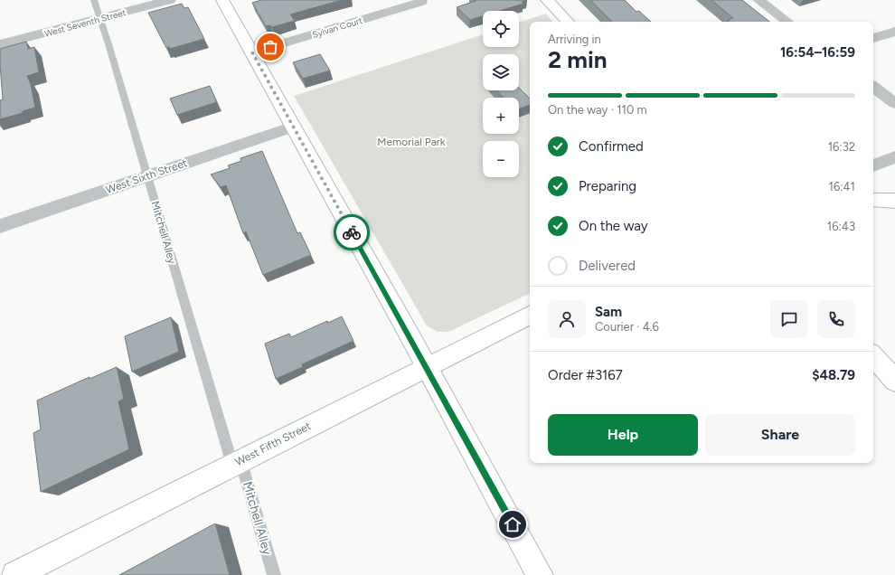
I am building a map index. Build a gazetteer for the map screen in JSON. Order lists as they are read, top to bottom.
{
  "streets": {
    "main road": ["West Fifth Street"],
    "street": ["West Seventh Street", "Sylvan Court", "West Sixth Street"],
    "lane": ["Mitchell Alley"]
  },
  "crossings": [
    ["West Seventh Street", "Mitchell Alley"],
    ["West Sixth Street", "Mitchell Alley"],
    ["Mitchell Alley", "West Fifth Street"]
  ],
  "parks": ["Memorial Park"],
  "page": {
    "map_buttons": ["+", "−"],
    "heading": ["2 min", "Arriving in", "16:54–16:59"],
    "panel": [
      "Sam",
      "Courier · 4.6",
      "Order #3167",
      "$48.79"
    ],
    "bar": "On the way · 110 m",
    "list": [
      ["Confirmed", "16:32"],
      ["Preparing", "16:41"],
      ["On the way", "16:43"],
      "Delivered"
    ],
    "buttons": ["Help", "Share"]
  }
}
